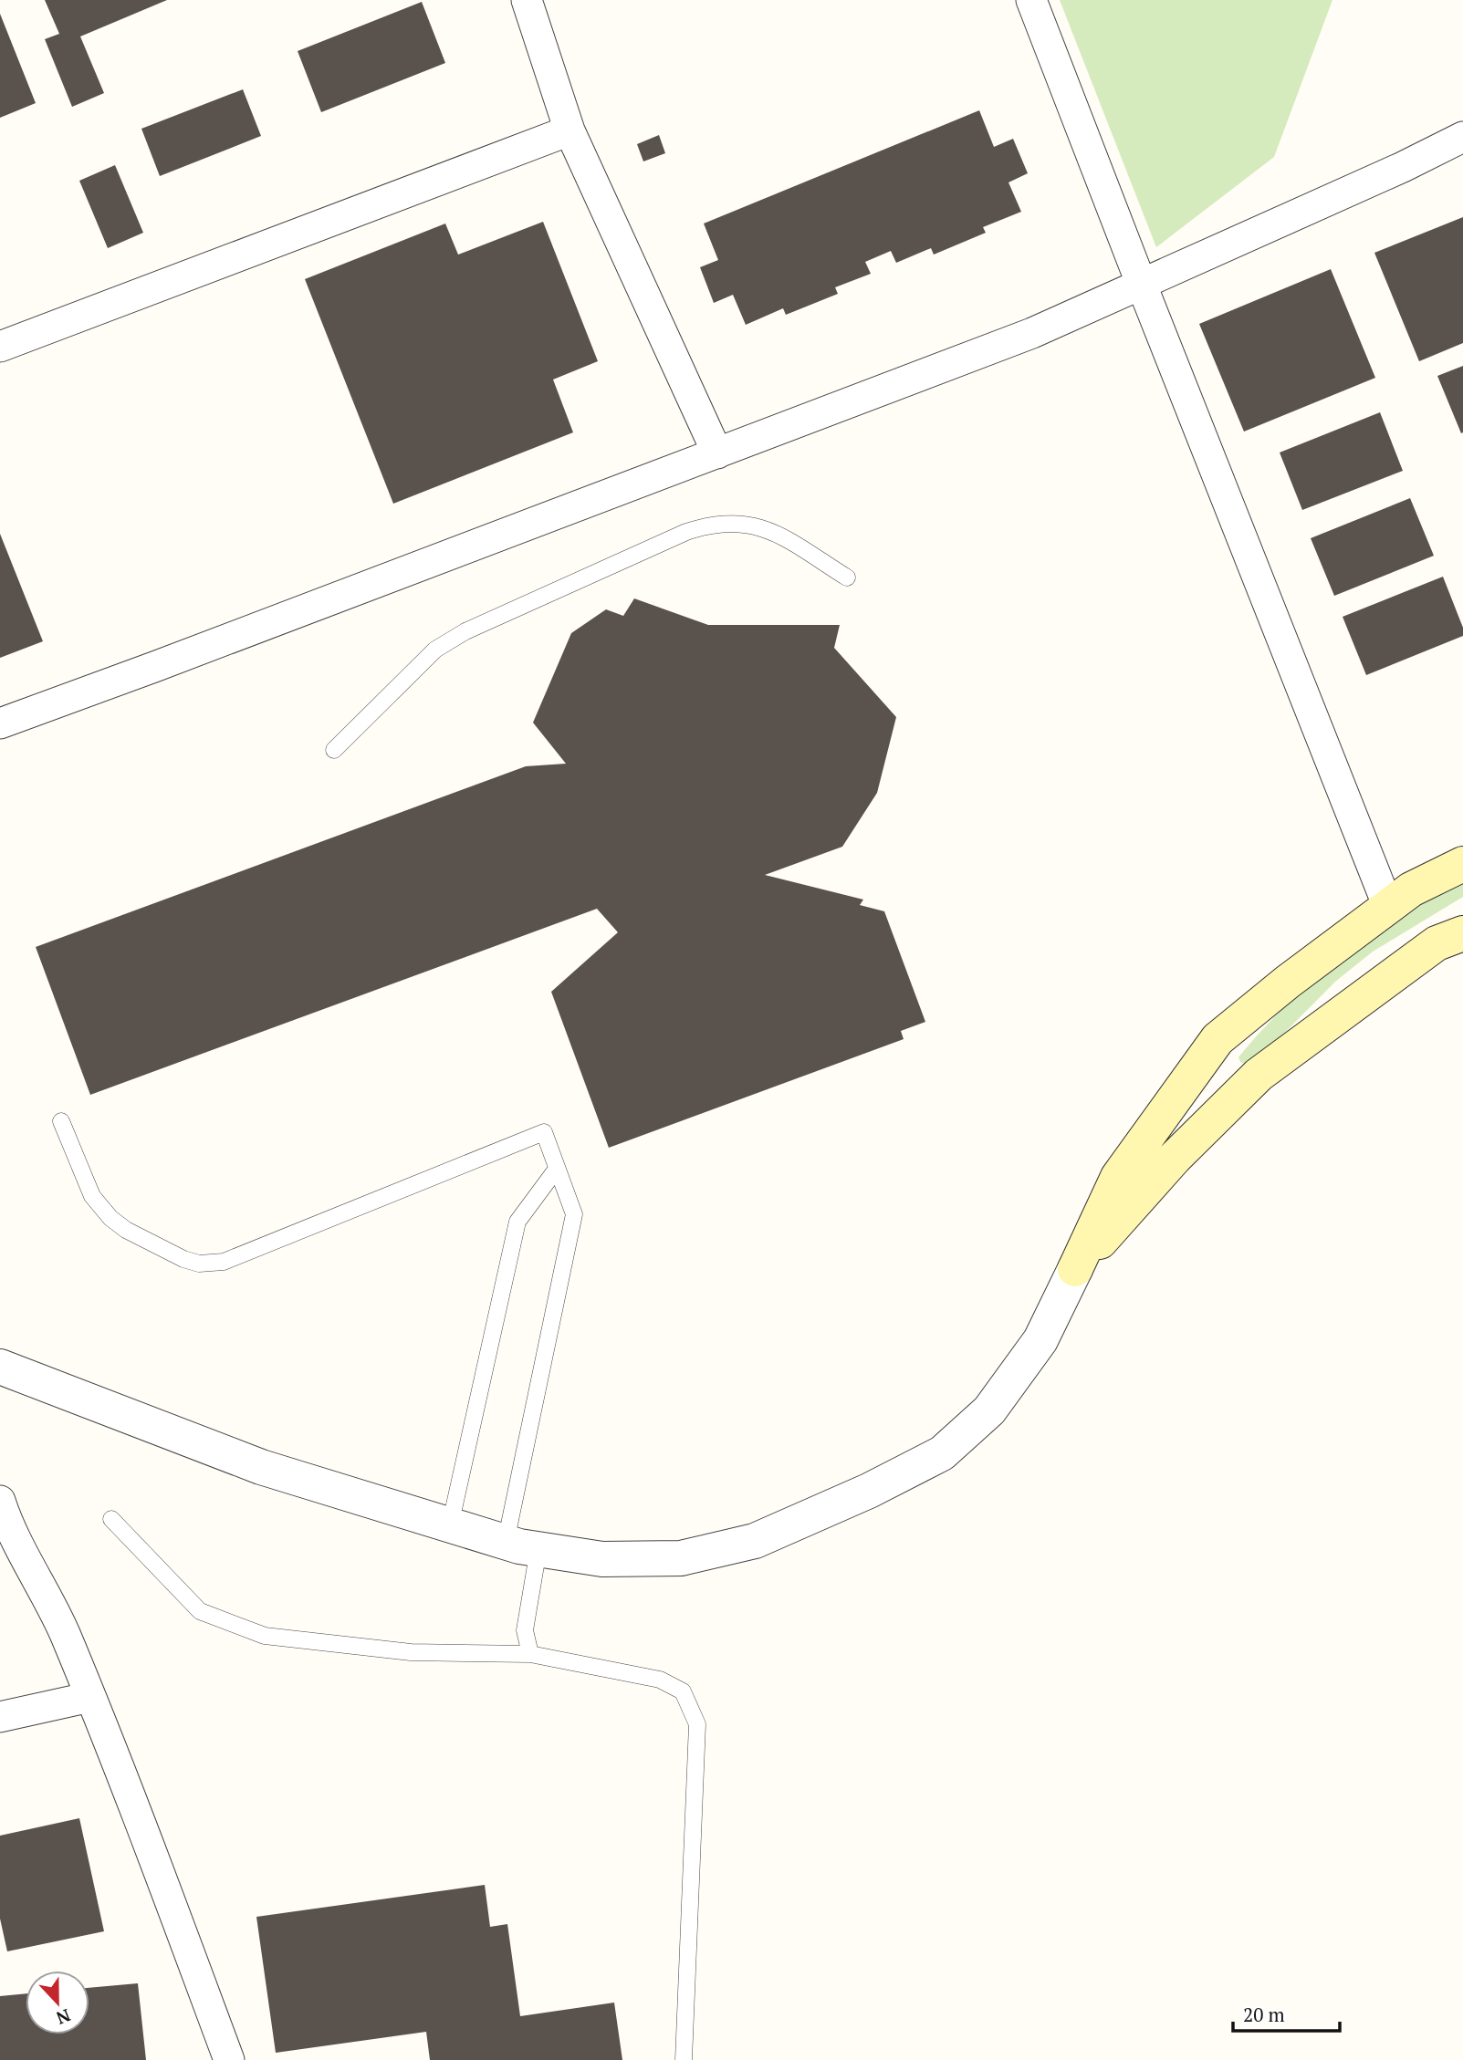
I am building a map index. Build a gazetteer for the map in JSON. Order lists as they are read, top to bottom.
{
  "scale_bar": "20 m",
  "north": "bottom"
}
